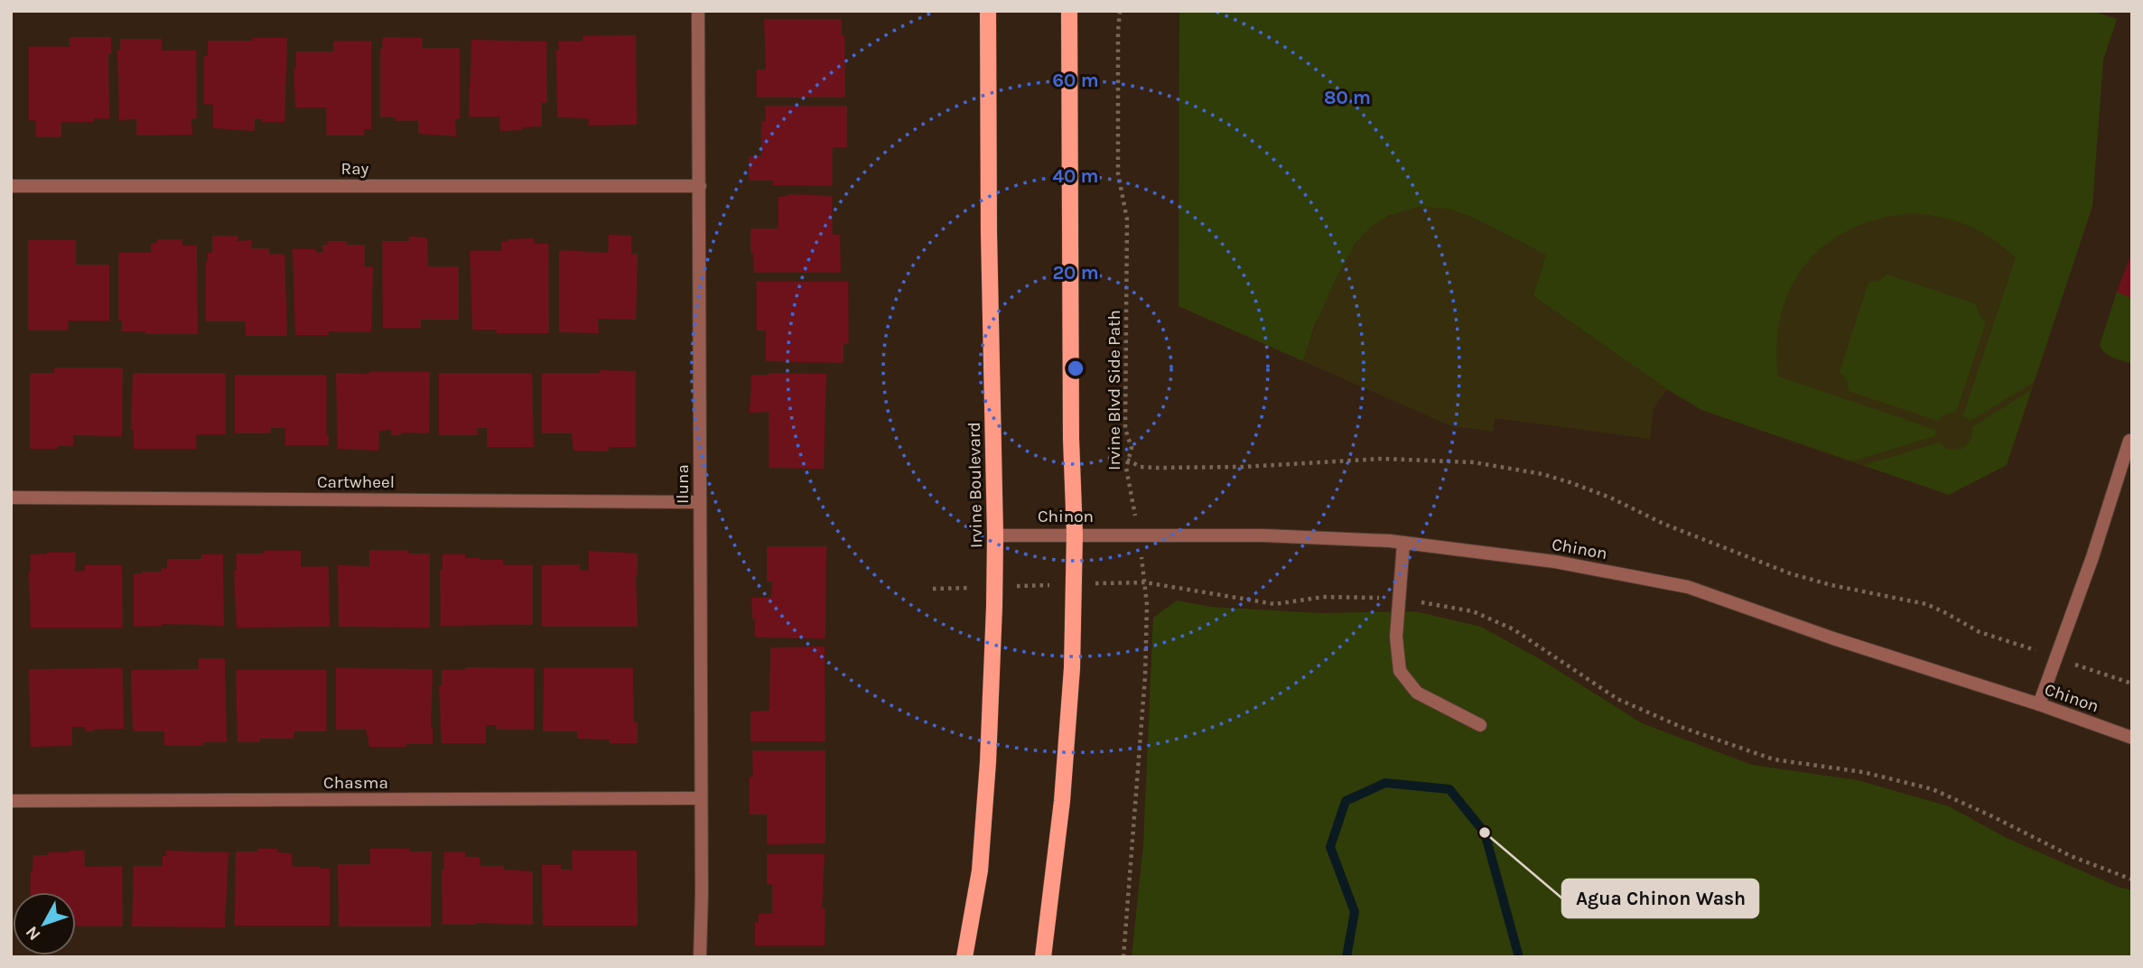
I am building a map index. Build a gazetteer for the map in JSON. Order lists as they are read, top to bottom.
{
  "streets": {
    "main road": ["Irvine Boulevard"],
    "street": [
      "Ray",
      "Cartwheel",
      "Iluna",
      "Chinon",
      "Chasma"
    ],
    "path": ["Irvine Blvd Side Path"]
  },
  "crossings": [
    ["Ray", "Iluna"],
    ["Irvine Blvd Side Path", "Chinon"],
    ["Cartwheel", "Iluna"],
    ["Iluna", "Chasma"],
    ["Irvine Boulevard", "Chinon"]
  ],
  "places": ["Agua Chinon Wash"],
  "north": "bottom left",
  "rings": [
    "60 m",
    "80 m",
    "40 m",
    "20 m"
  ]
}
